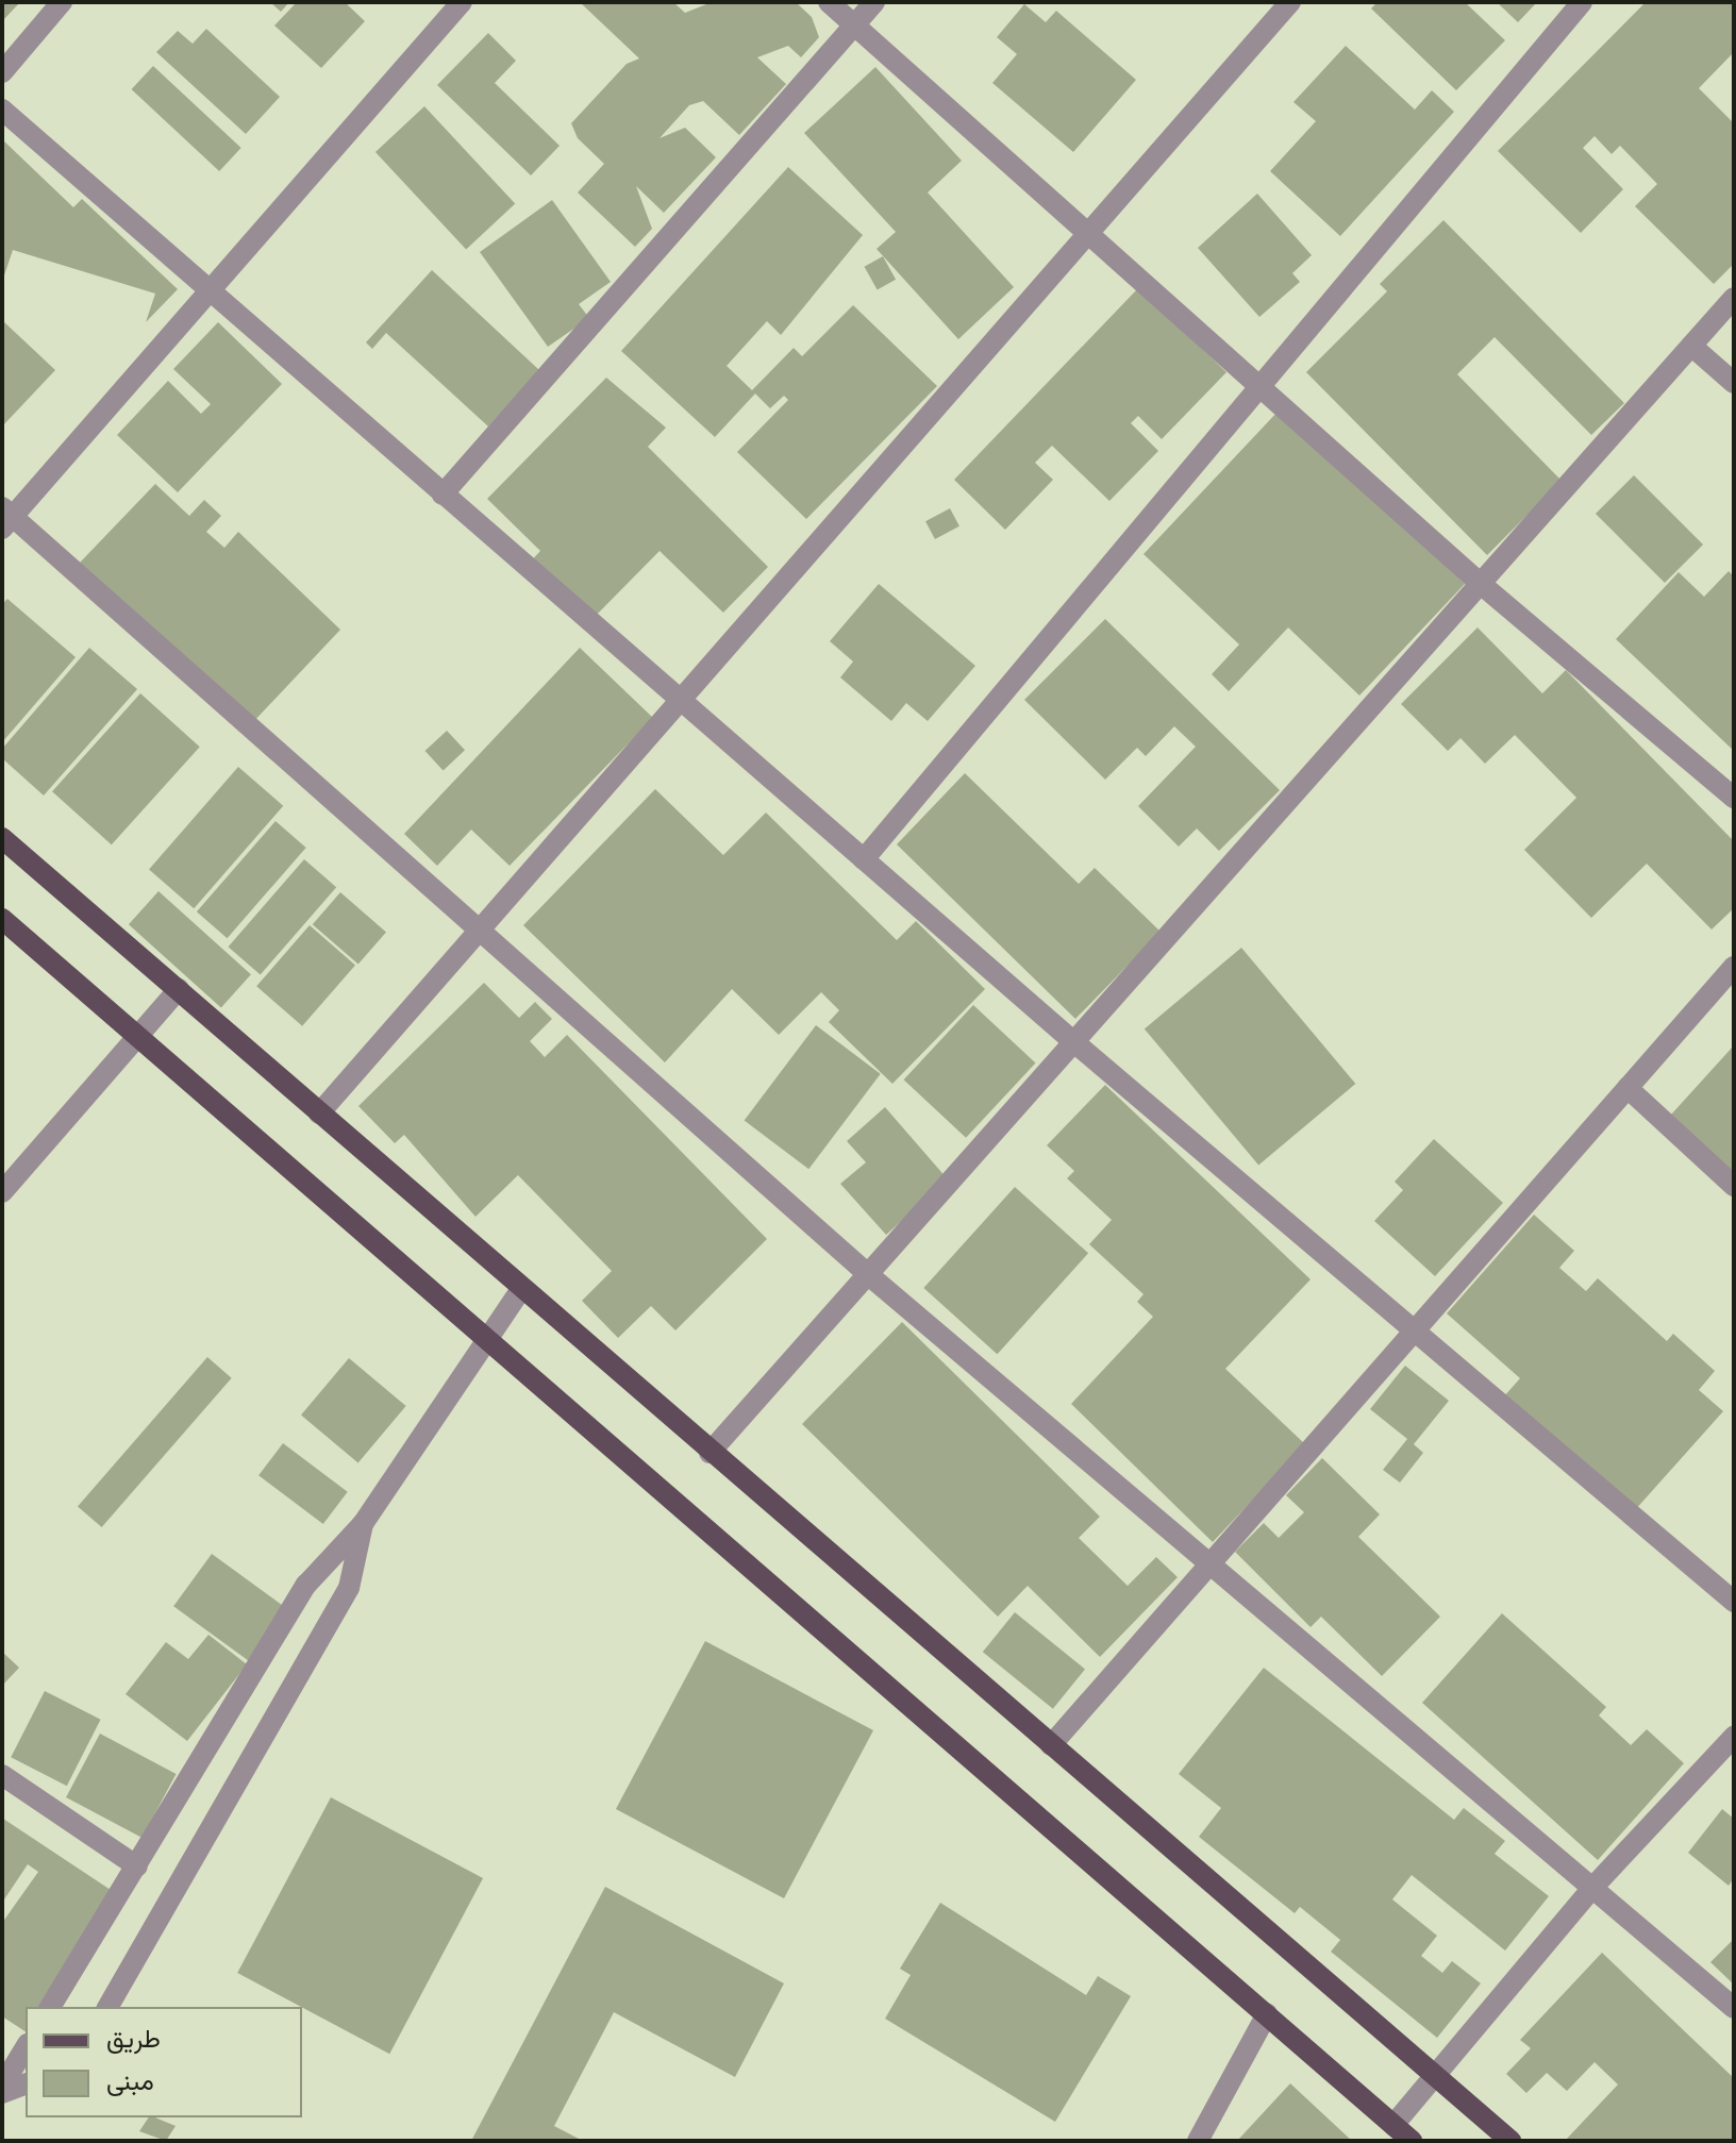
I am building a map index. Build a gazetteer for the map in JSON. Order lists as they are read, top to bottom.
{
  "legend": ["طريق", "مبنى"]
}
